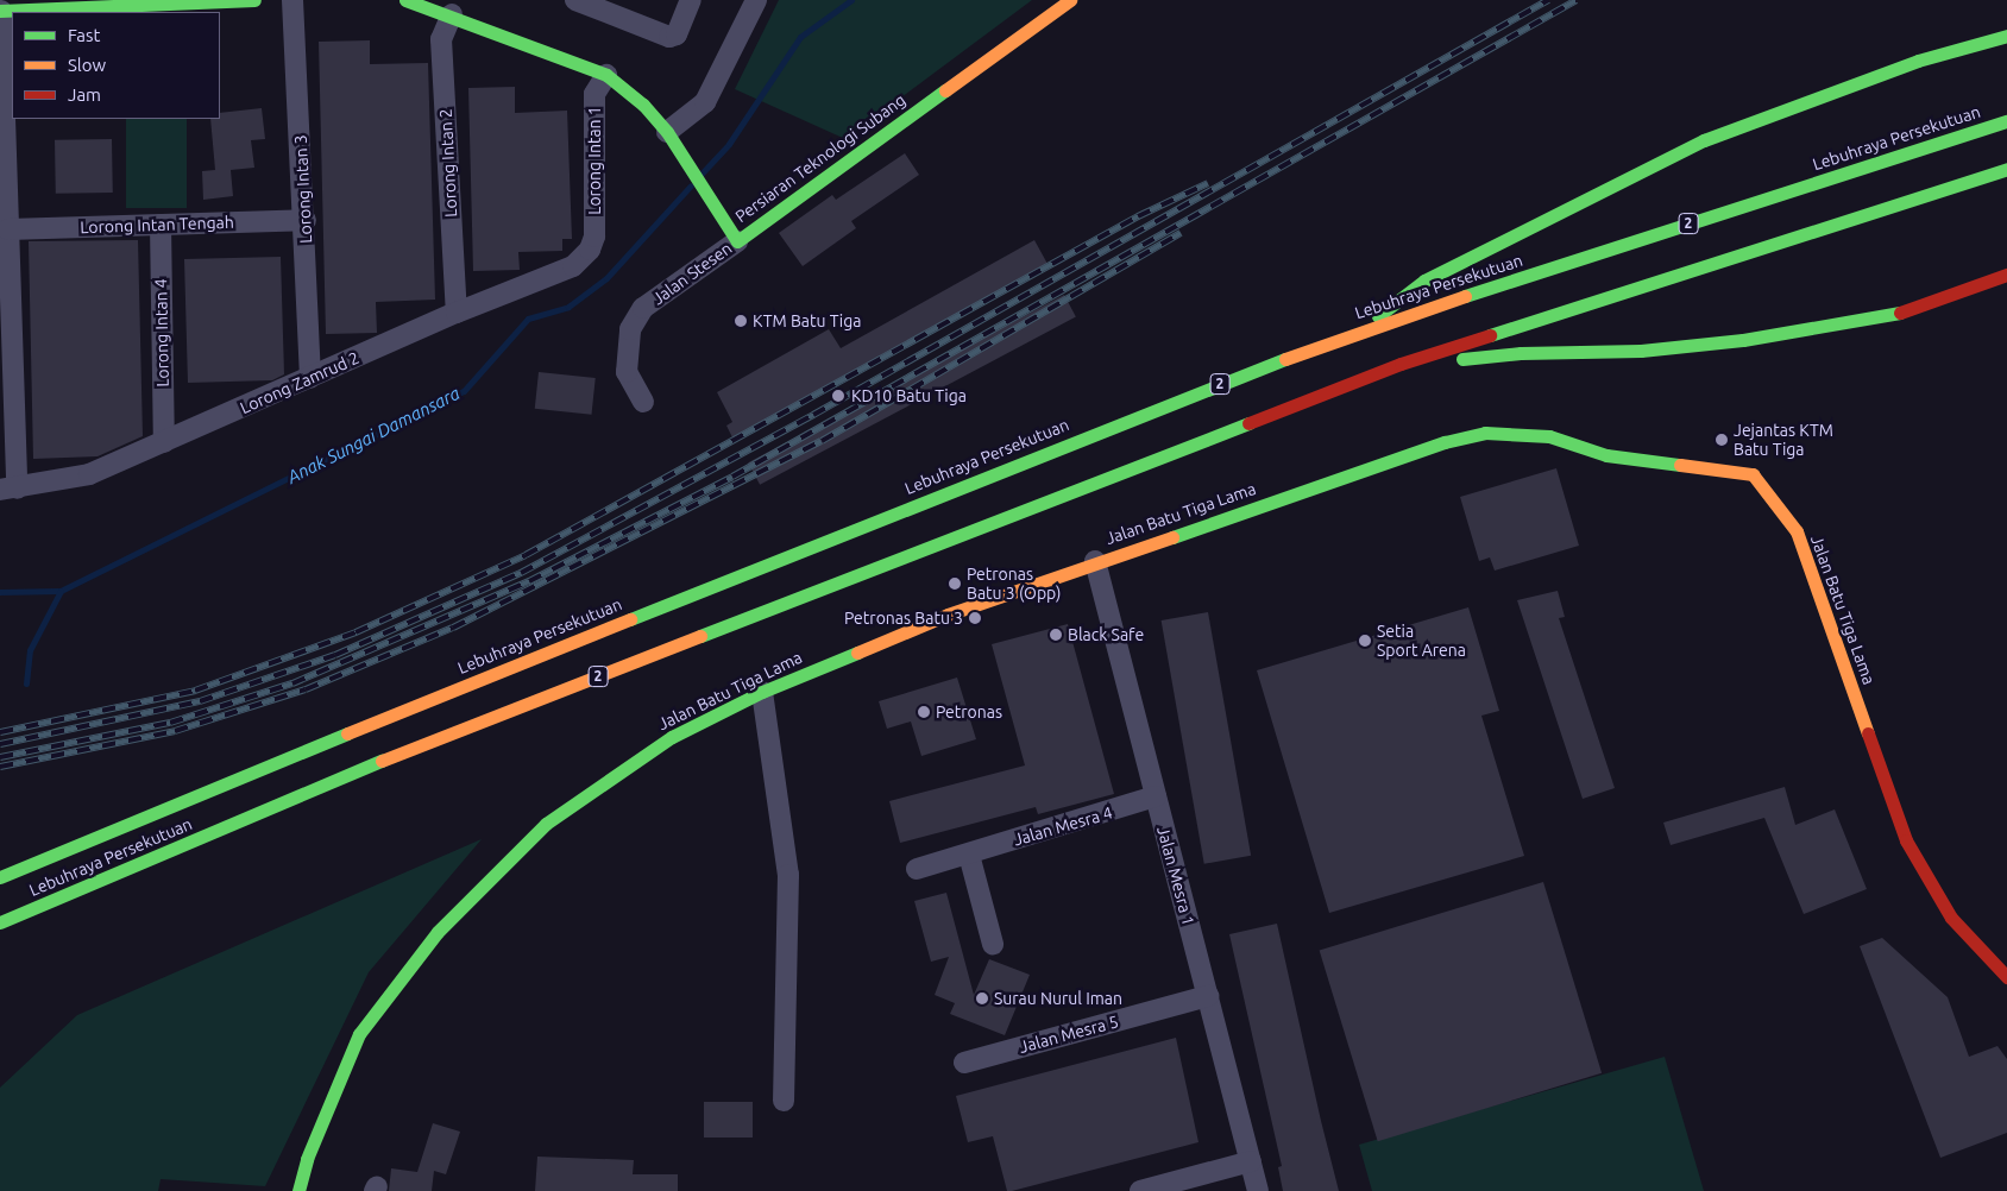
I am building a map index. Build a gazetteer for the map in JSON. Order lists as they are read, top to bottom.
{
  "streets": {
    "main road": [
      "Lebuhraya Persekutuan",
      "Persiaran Teknologi Subang",
      "2",
      "Jalan Batu Tiga Lama"
    ],
    "street": [
      "Lorong Intan 1",
      "Lorong Intan 2",
      "Lorong Intan 3",
      "Lorong Intan Tengah",
      "Jalan Stesen",
      "Lorong Intan 4",
      "Lorong Zamrud 2",
      "Jalan Mesra 4",
      "Jalan Mesra 1",
      "Jalan Mesra 5"
    ]
  },
  "crossings": [
    ["Persiaran Teknologi Subang", "Lorong Intan 1"],
    ["Persiaran Teknologi Subang", "Lorong Intan 2"],
    ["Persiaran Teknologi Subang", "Jalan Stesen"],
    ["Lorong Intan 1", "Lorong Zamrud 2"],
    ["Lorong Intan 2", "Lorong Zamrud 2"],
    ["Lorong Intan 3", "Lorong Intan Tengah"],
    ["Lorong Intan 3", "Lorong Zamrud 2"],
    ["Lorong Intan Tengah", "Lorong Intan 4"],
    ["Lorong Intan 4", "Lorong Zamrud 2"],
    ["Jalan Batu Tiga Lama", "Jalan Mesra 1"],
    ["Jalan Mesra 4", "Jalan Mesra 1"],
    ["Jalan Mesra 1", "Jalan Mesra 5"]
  ],
  "water": ["Anak Sungai Damansara"],
  "places": [
    "KTM Batu Tiga",
    "KD10 Batu Tiga",
    "Jejantas KTM Batu Tiga",
    "Petronas Batu 3 (Opp)",
    "Petronas Batu 3",
    "Black Safe",
    "Setia Sport Arena",
    "Petronas",
    "Surau Nurul Iman"
  ],
  "legend": ["Fast", "Slow", "Jam"]
}
